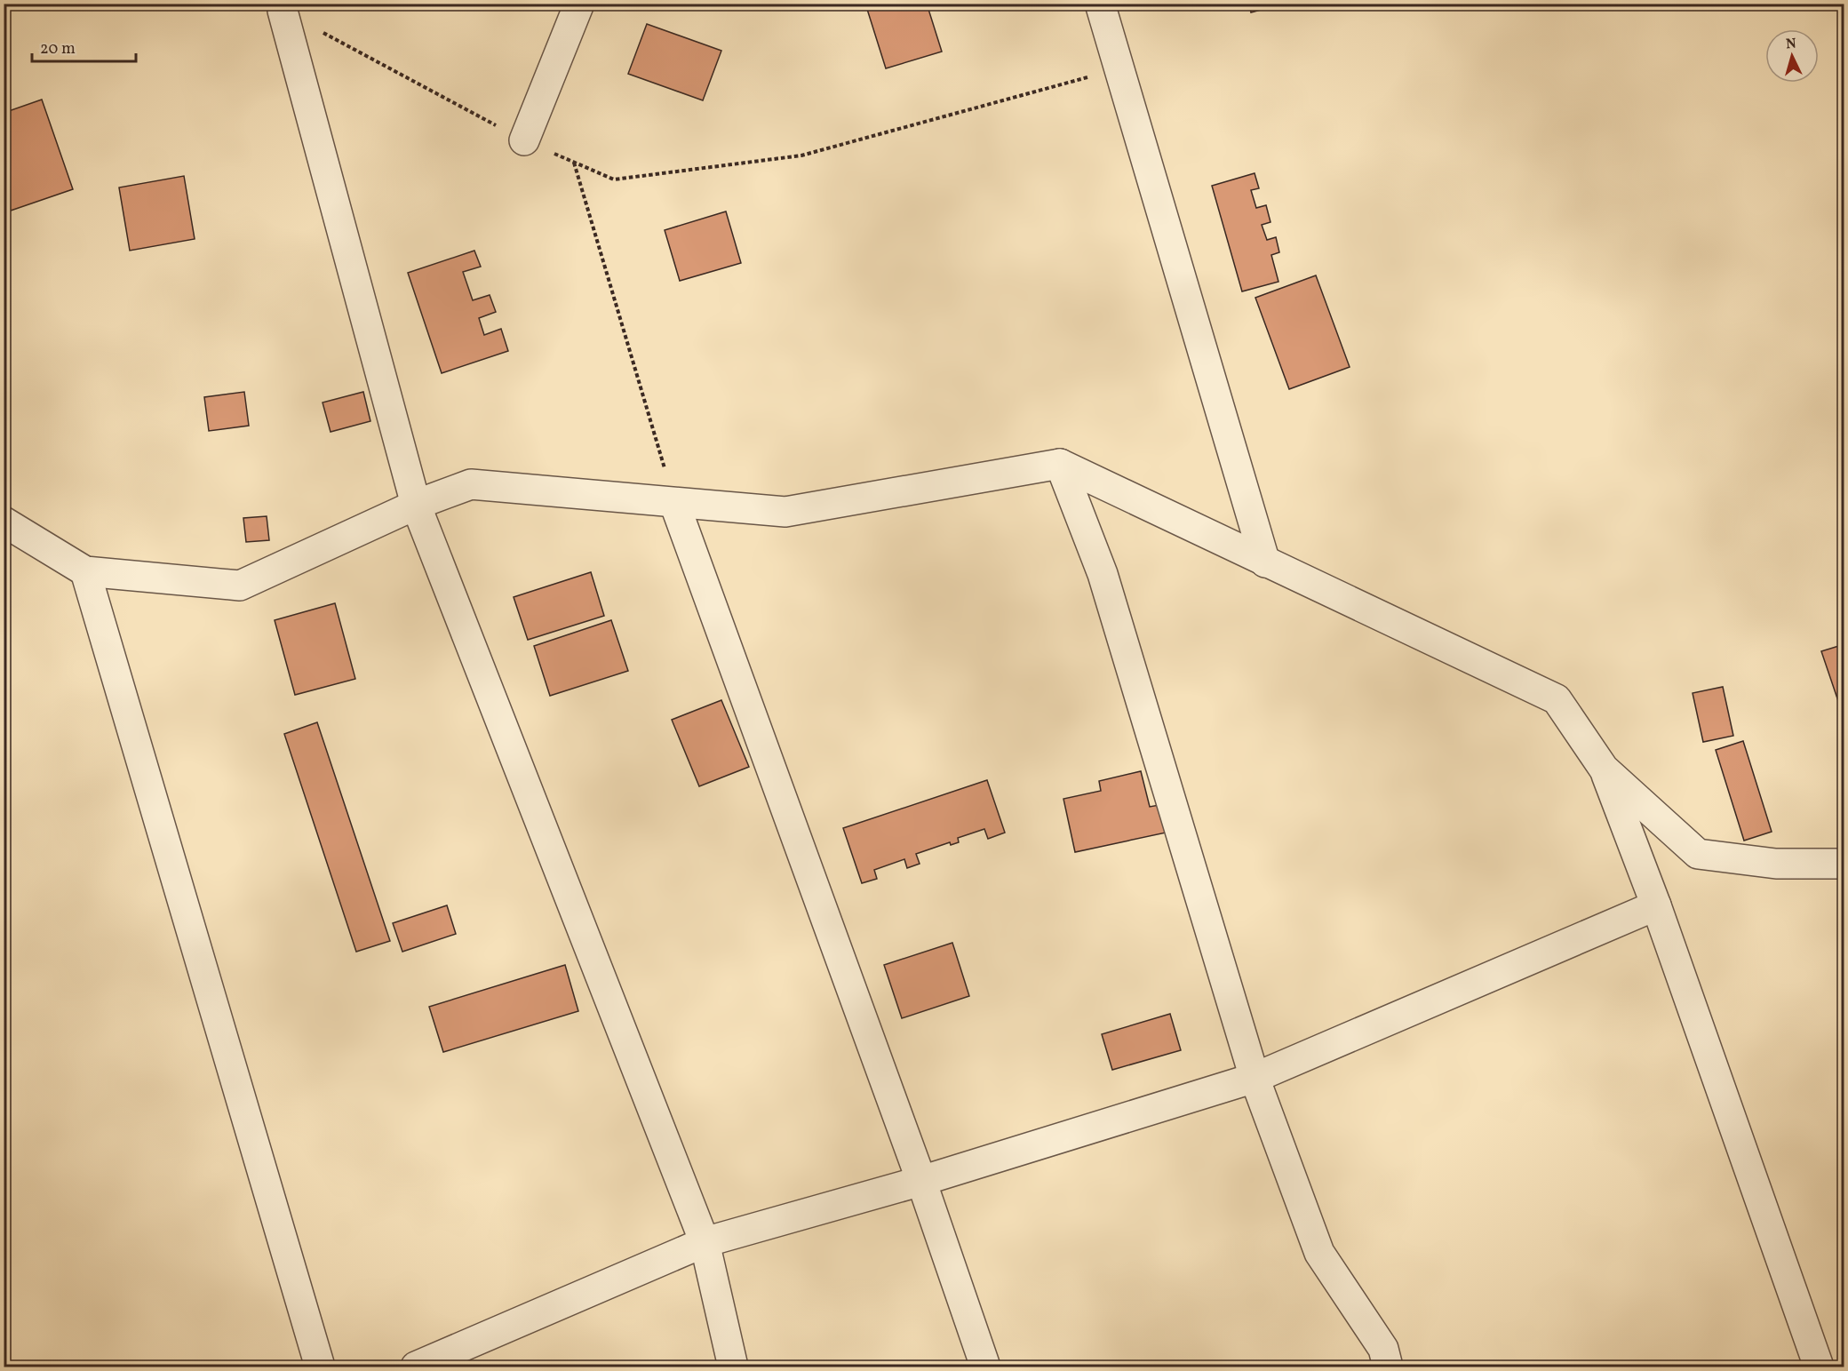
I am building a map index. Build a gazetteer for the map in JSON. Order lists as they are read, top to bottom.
{
  "scale_bar": "20 m",
  "north": "top"
}
